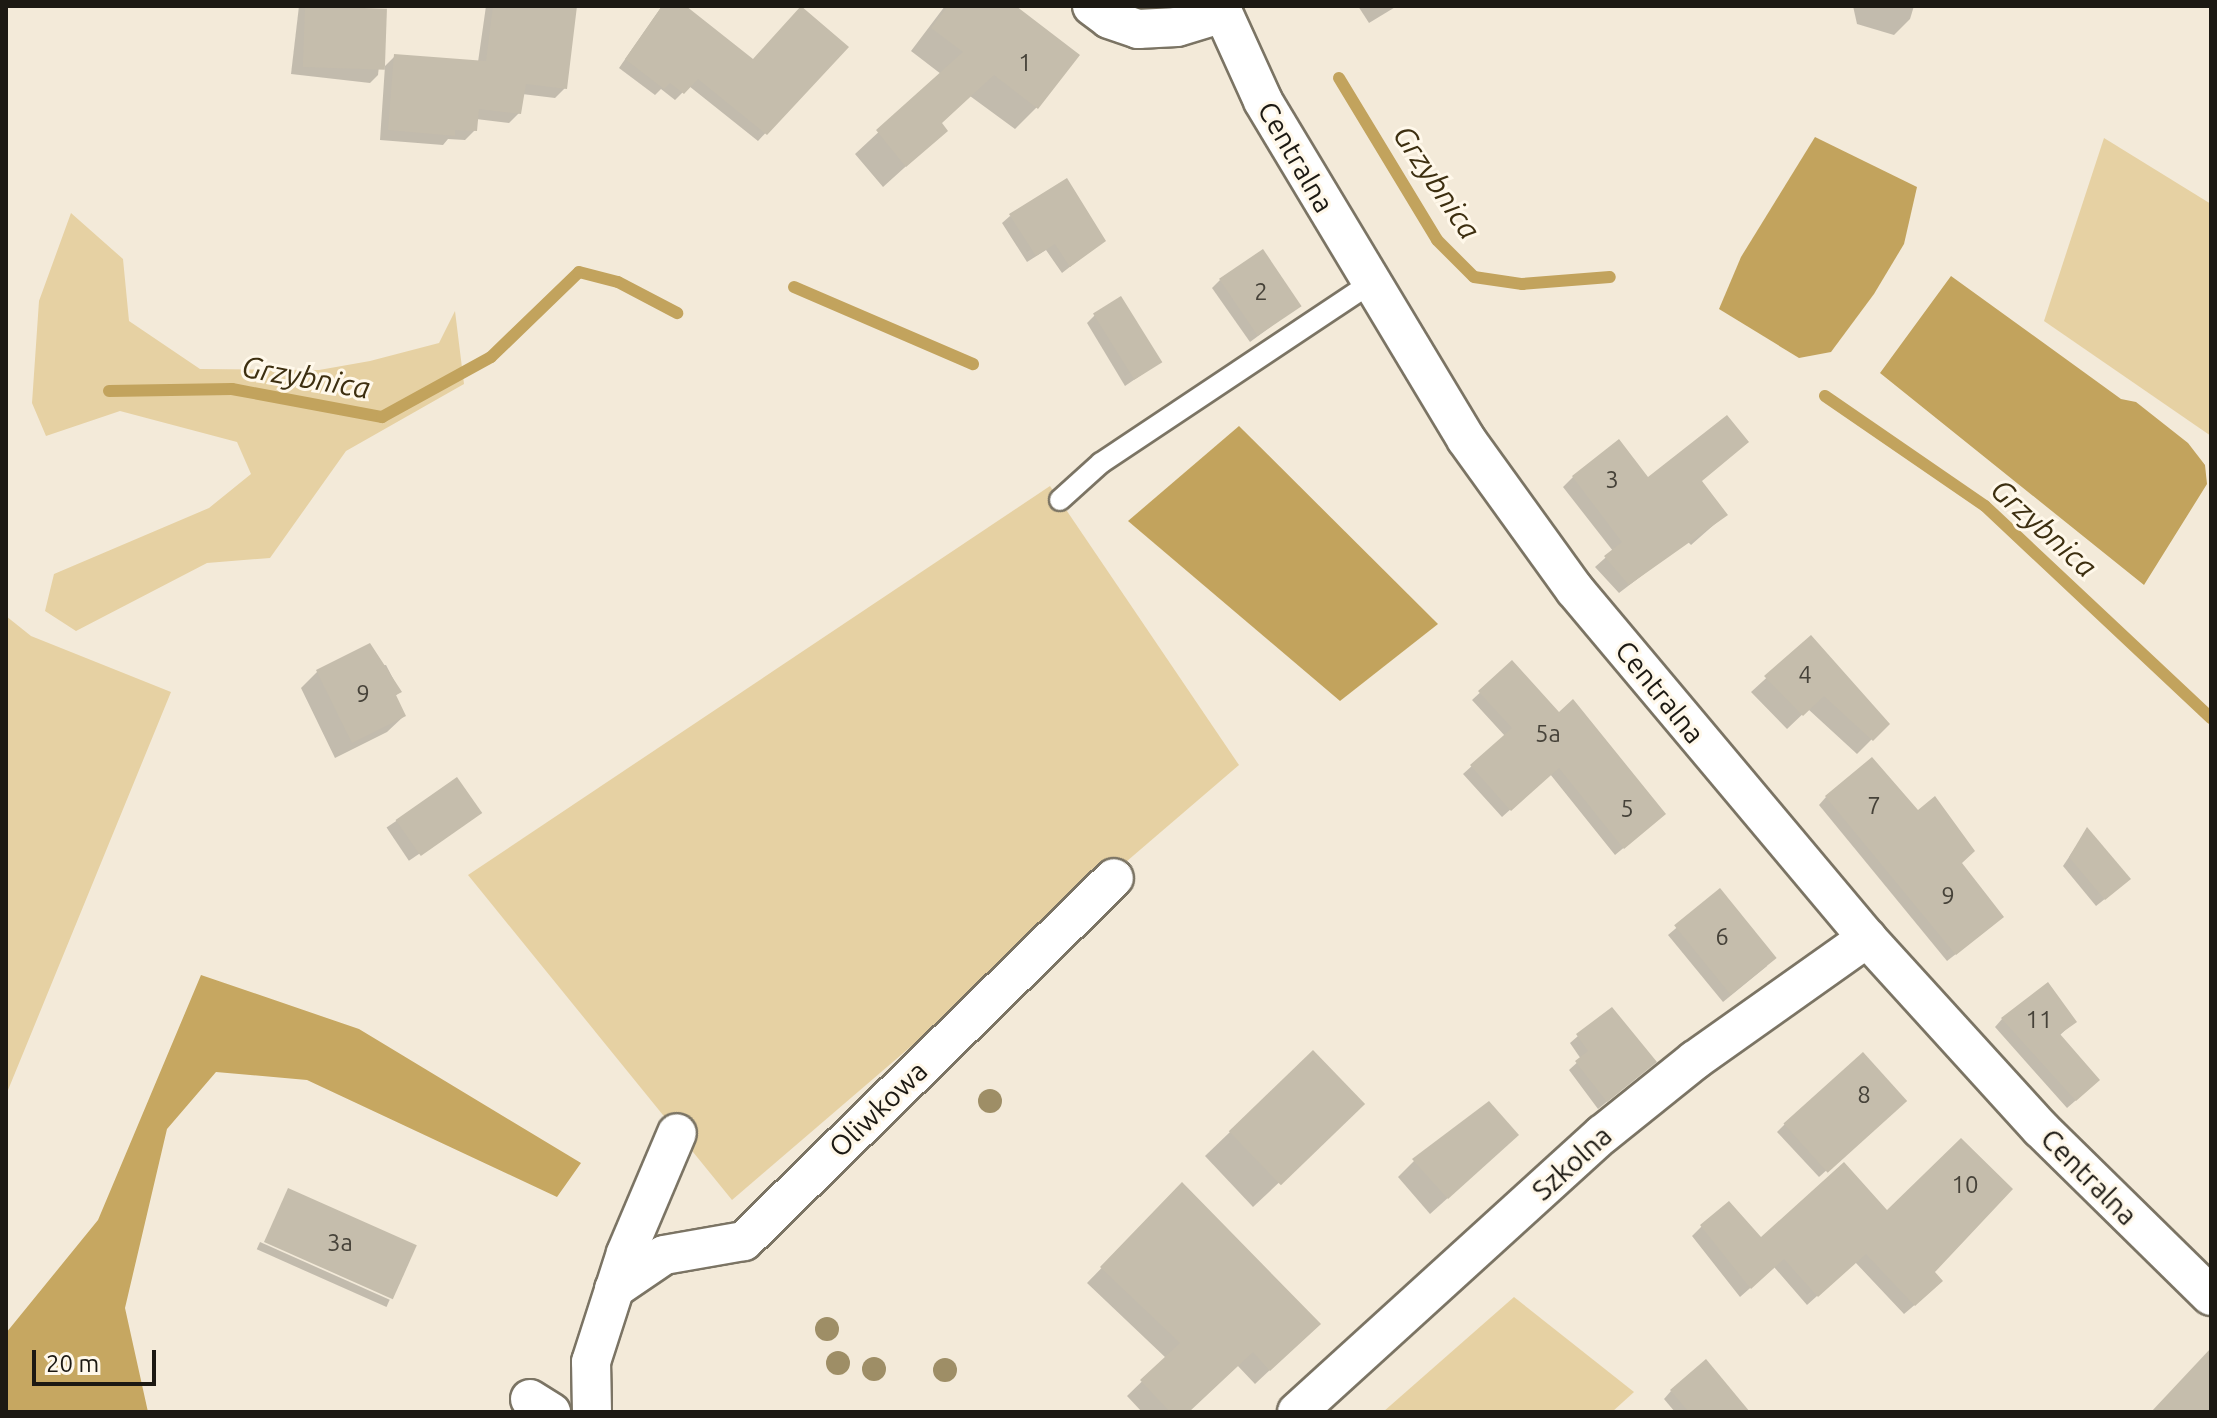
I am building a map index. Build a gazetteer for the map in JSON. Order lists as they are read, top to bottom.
{
  "streets": {
    "street": ["Centralna", "Oliwkowa", "Szkolna"]
  },
  "crossings": [
    ["Centralna", "Szkolna"]
  ],
  "water": ["Grzybnica"],
  "house_numbers": [
    "1",
    "2",
    "3",
    "4",
    "9",
    "5a",
    "7",
    "5",
    "9",
    "6",
    "11",
    "8",
    "10",
    "3a"
  ],
  "scale_bar": "20 m"
}
